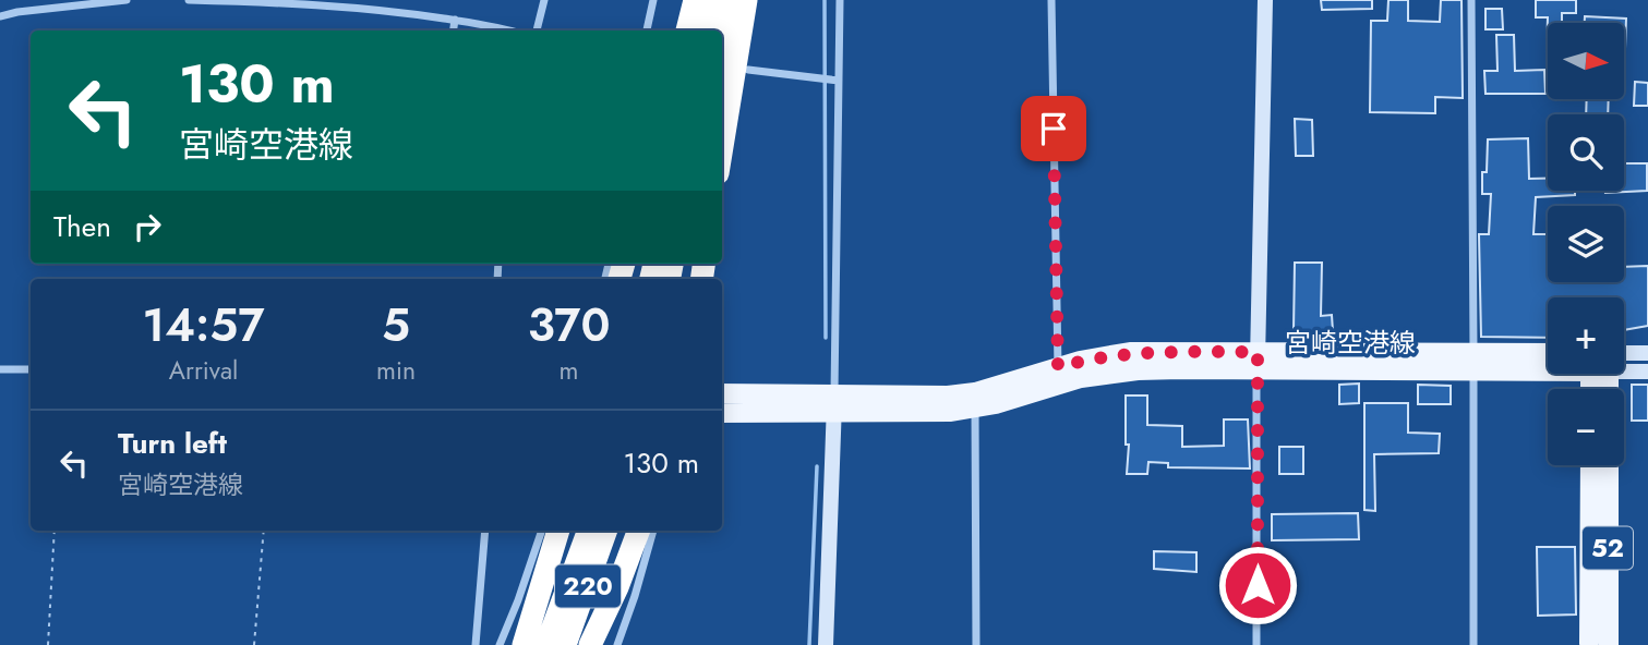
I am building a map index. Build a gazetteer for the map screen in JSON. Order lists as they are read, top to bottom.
{
  "streets": {
    "highway": ["220"],
    "main road": ["宮崎空港線", "52"]
  },
  "north": "right",
  "page": {
    "map_buttons": ["+", "−"],
    "turn": ["130 m", "宮崎空港線"],
    "then": "Then",
    "eta": [
      "14:57",
      "Arrival",
      "5",
      "min",
      "370",
      "m"
    ],
    "list": [
      {
        "name": "Turn left",
        "note": "宮崎空港線",
        "value": "130 m"
      }
    ]
  }
}
